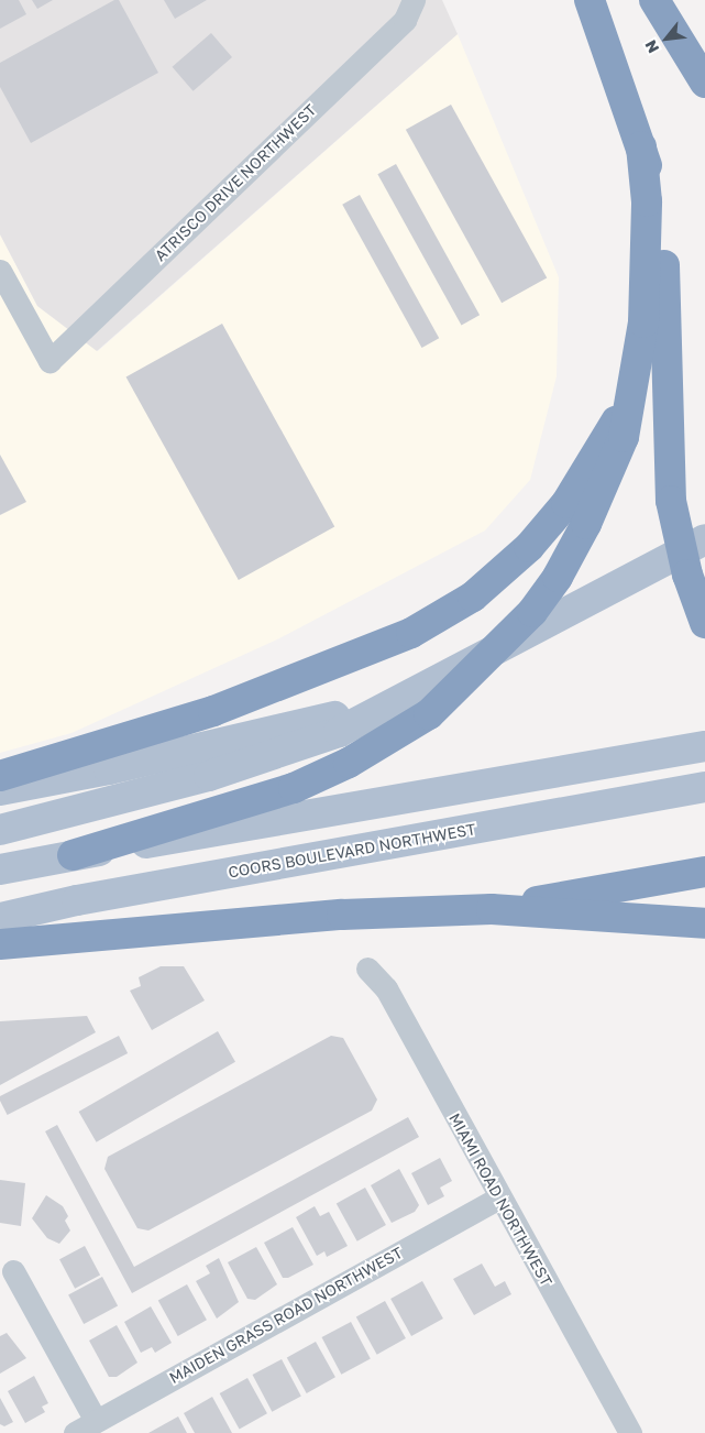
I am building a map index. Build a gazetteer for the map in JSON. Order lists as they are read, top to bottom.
{
  "streets": {
    "main road": ["COORS BOULEVARD NORTHWEST"],
    "street": ["ATRISCO DRIVE NORTHWEST", "MIAMI ROAD NORTHWEST", "MAIDEN GRASS ROAD NORTHWEST"]
  },
  "crossings": [
    ["MIAMI ROAD NORTHWEST", "MAIDEN GRASS ROAD NORTHWEST"]
  ],
  "north": "bottom left"
}
